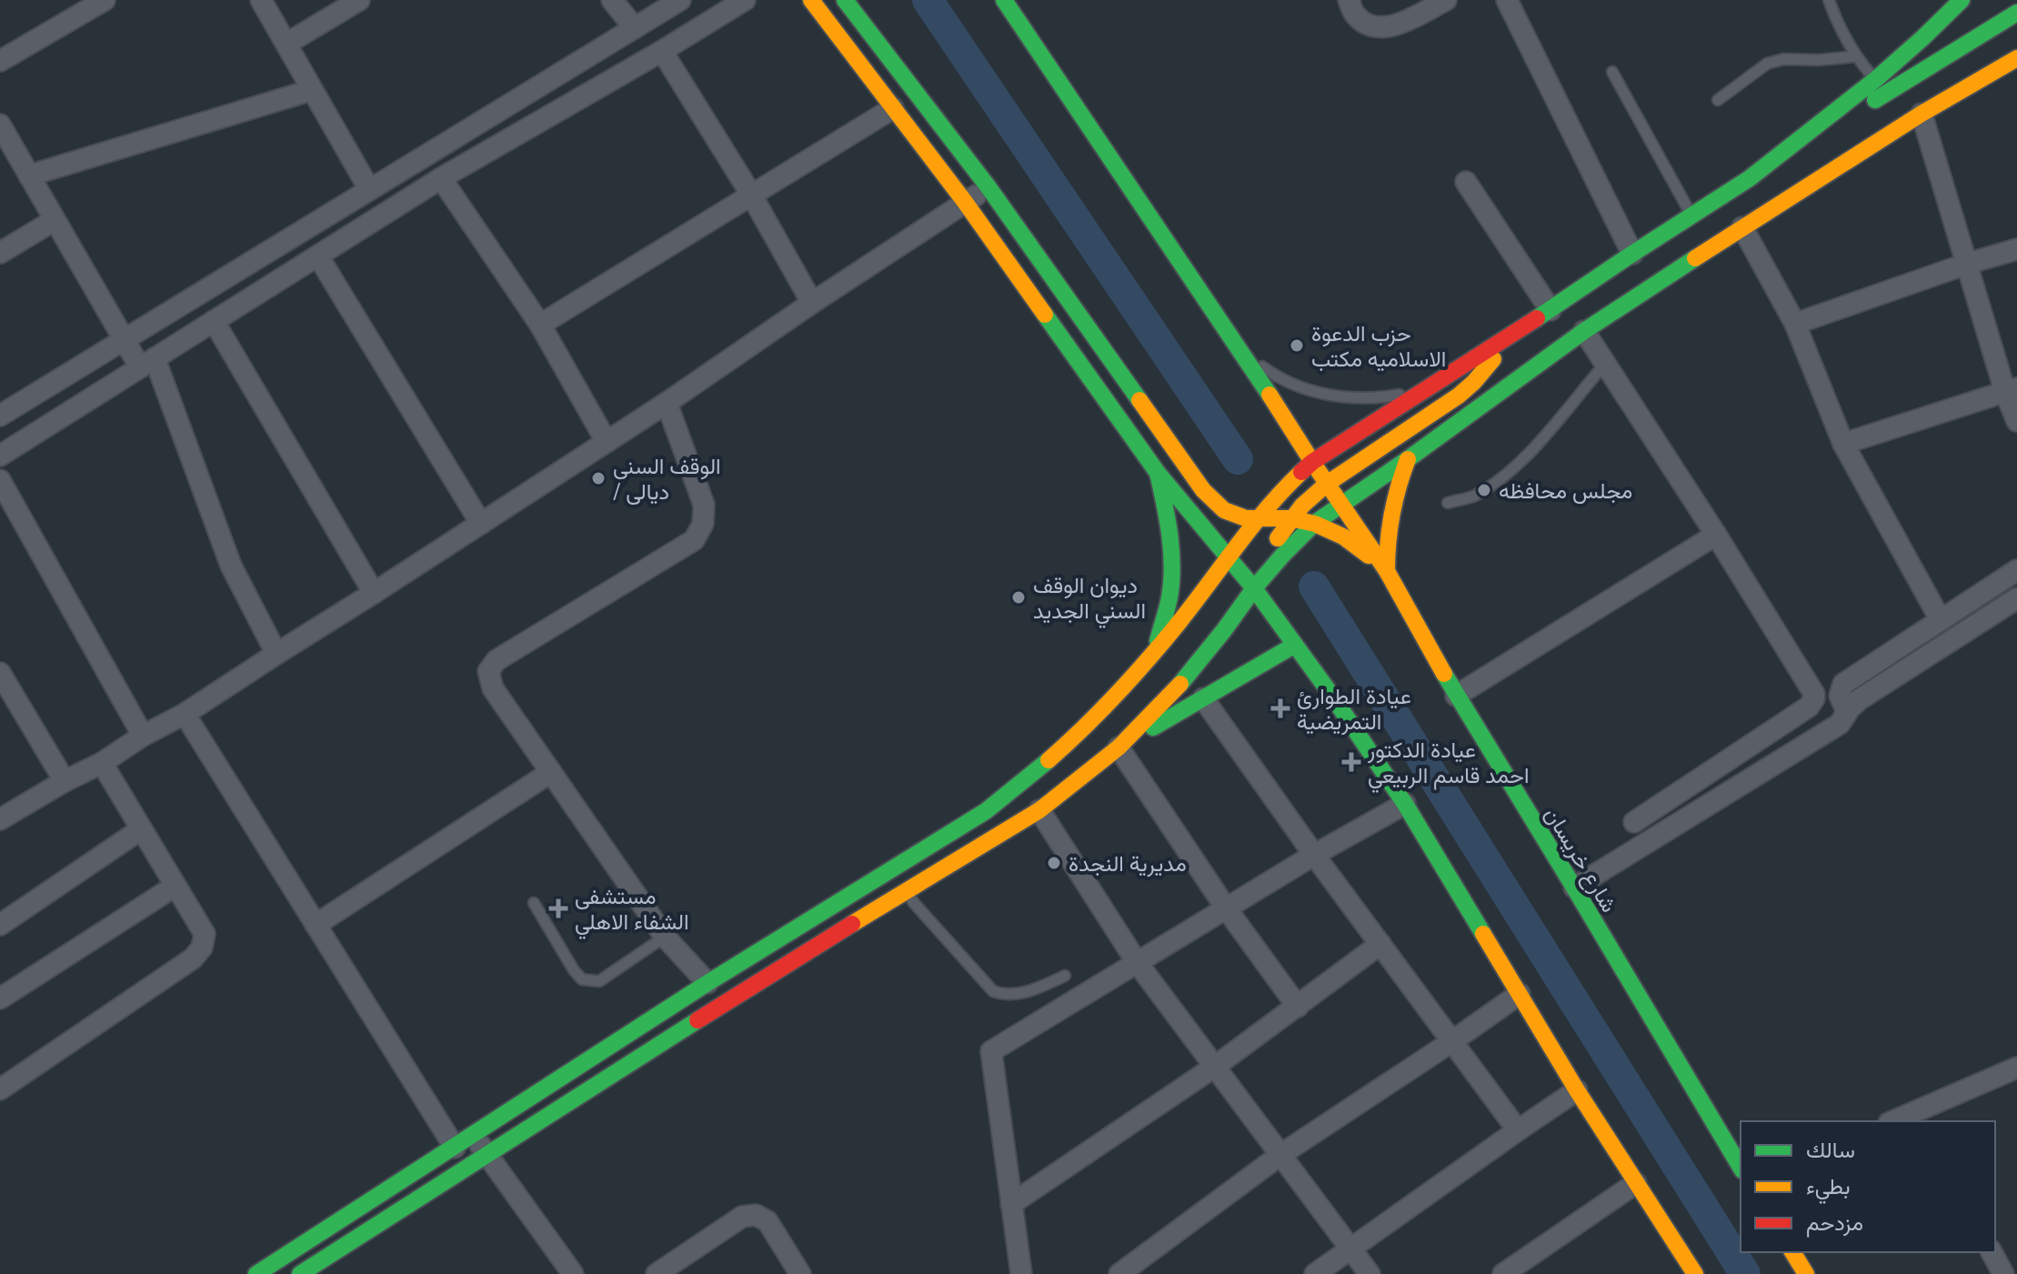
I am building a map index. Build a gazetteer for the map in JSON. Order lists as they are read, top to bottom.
{
  "streets": {
    "main road": ["شارع خريسان"]
  },
  "places": {
    "other": [
      "حزب الدعوة الاسلاميه مكتب",
      "الوقف السني / ديالى",
      "مجلس محافظه",
      "ديوان الوقف السني الجديد",
      "مديرية النجدة"
    ],
    "health": ["عيادة الطوارئ التمريضية", "عيادة الدكتور احمد قاسم الربيعي", "مستشفى الشفاء الاهلي"]
  },
  "legend": ["سالك", "بطيء", "مزدحم"]
}
